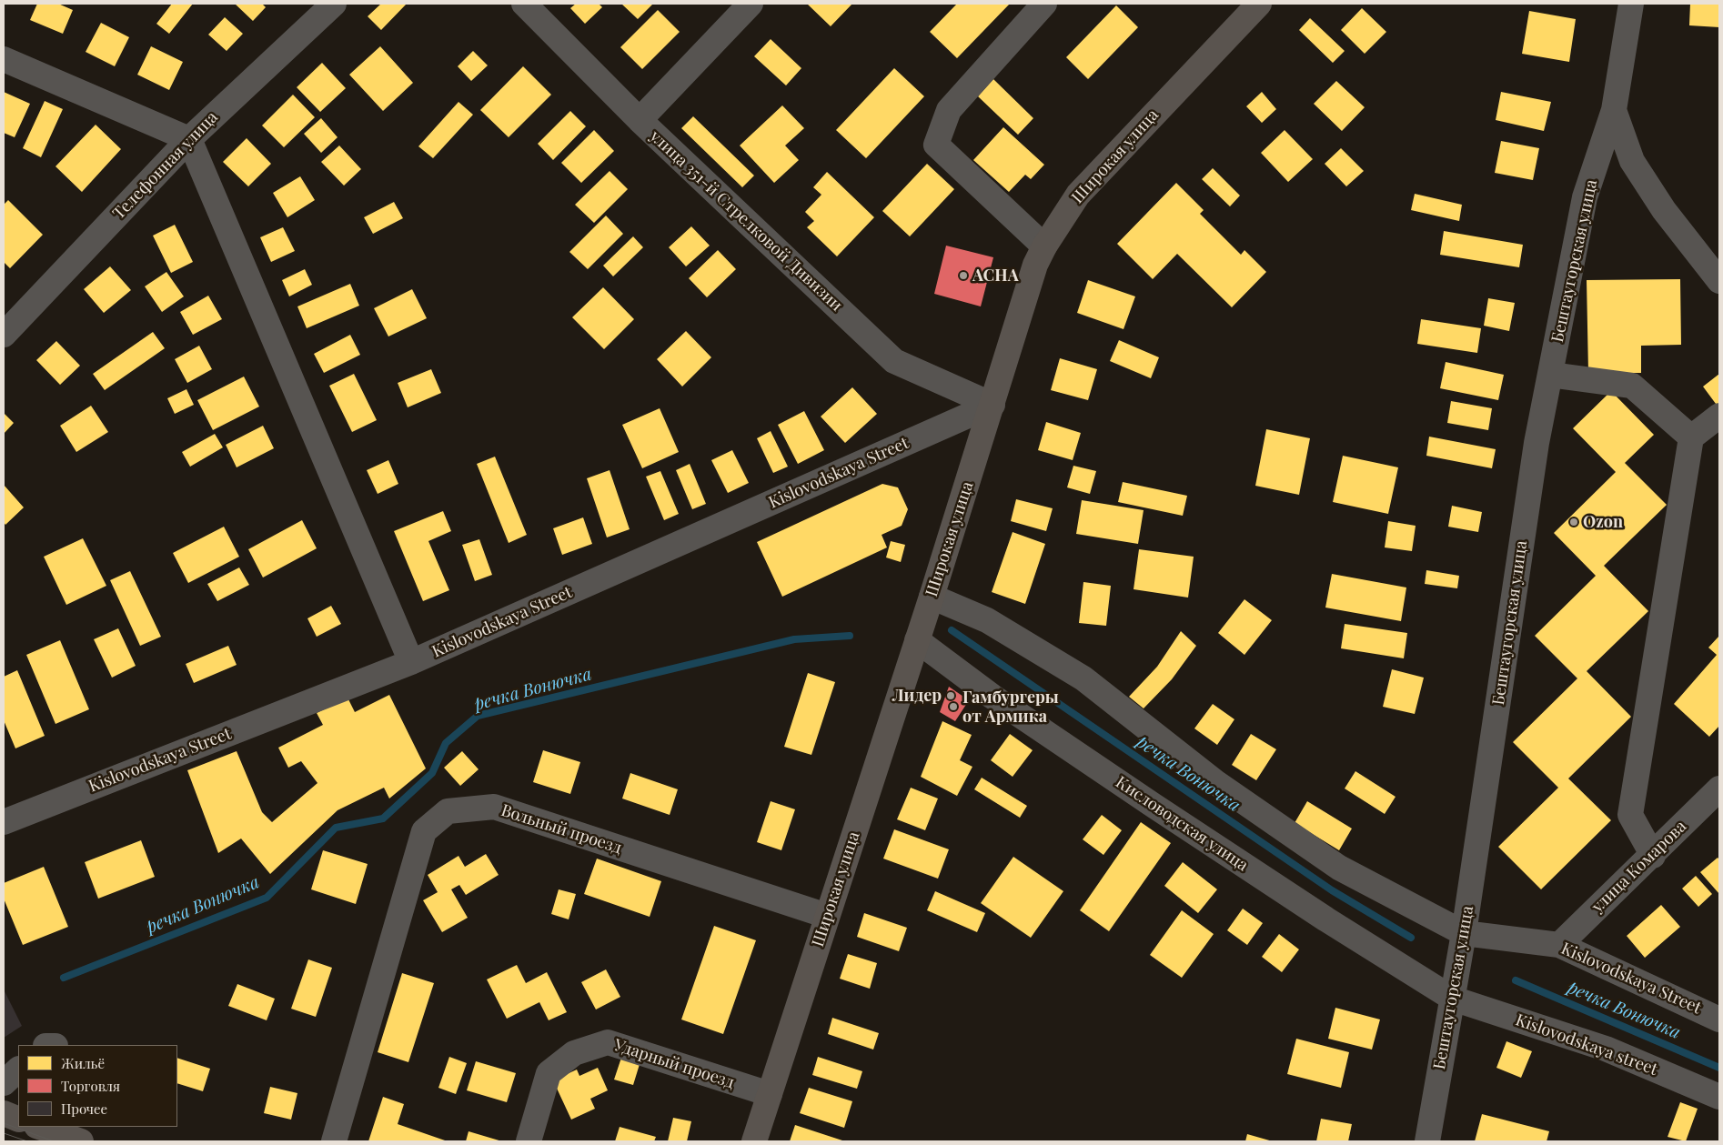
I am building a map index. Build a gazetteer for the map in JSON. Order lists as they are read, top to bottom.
{
  "streets": {
    "main road": ["Широкая улица"],
    "street": [
      "Телефонная улица",
      "улица 351-й Стрелковой Дивизии",
      "Бештаугорская улица",
      "Kislovodskaya Street",
      "Кисловодская улица",
      "Вольный проезд",
      "улица Комарова",
      "Kislovodskaya street",
      "Ударный проезд"
    ]
  },
  "crossings": [
    ["Широкая улица", "улица 351-й Стрелковой Дивизии"],
    ["Широкая улица", "Kislovodskaya Street"],
    ["Широкая улица", "Кисловодская улица"],
    ["Широкая улица", "Вольный проезд"],
    ["Широкая улица", "Ударный проезд"],
    ["улица 351-й Стрелковой Дивизии", "Kislovodskaya Street"],
    ["Бештаугорская улица", "Kislovodskaya Street"],
    ["Бештаугорская улица", "Кисловодская улица"],
    ["Бештаугорская улица", "Kislovodskaya street"],
    ["Kislovodskaya Street", "улица Комарова"],
    ["Кисловодская улица", "Kislovodskaya street"]
  ],
  "water": ["речка Вонючка"],
  "places": [
    "АСНА",
    "Ozon",
    "Лидер",
    "Гамбургеры от Армика"
  ],
  "legend": ["Жильё", "Торговля", "Прочее"]
}
